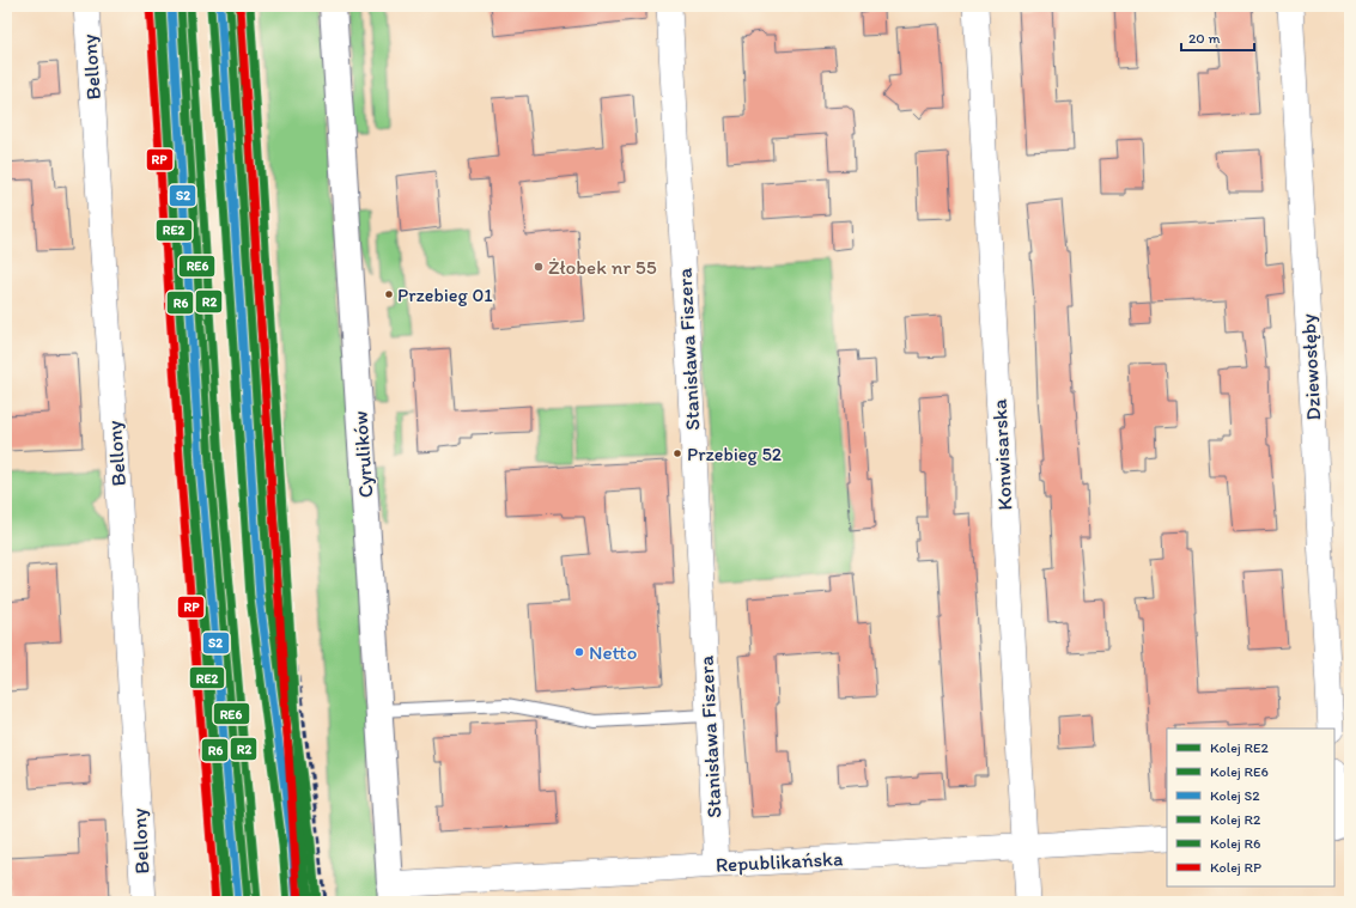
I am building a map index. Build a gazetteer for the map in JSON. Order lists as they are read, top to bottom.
{
  "streets": {
    "main road": ["Cyrulików"],
    "street": [
      "Bellony",
      "Stanisława Fiszera",
      "Dziewosłęby",
      "Konwisarska",
      "Republikańska"
    ]
  },
  "crossings": [
    ["Stanisława Fiszera", "Republikańska"],
    ["Cyrulików", "Republikańska"],
    ["Konwisarska", "Republikańska"]
  ],
  "places": [
    "Żłobek nr 55",
    "Przebieg 01",
    "Przebieg 52",
    "Netto"
  ],
  "lines": [
    "rail line RE2",
    "rail line RE6",
    "rail line R2",
    "rail line S2",
    "rail line R6",
    "rail line RP"
  ],
  "legend": [
    "Kolej RE2",
    "Kolej RE6",
    "Kolej S2",
    "Kolej R2",
    "Kolej R6",
    "Kolej RP"
  ],
  "scale_bar": "20 m"
}
